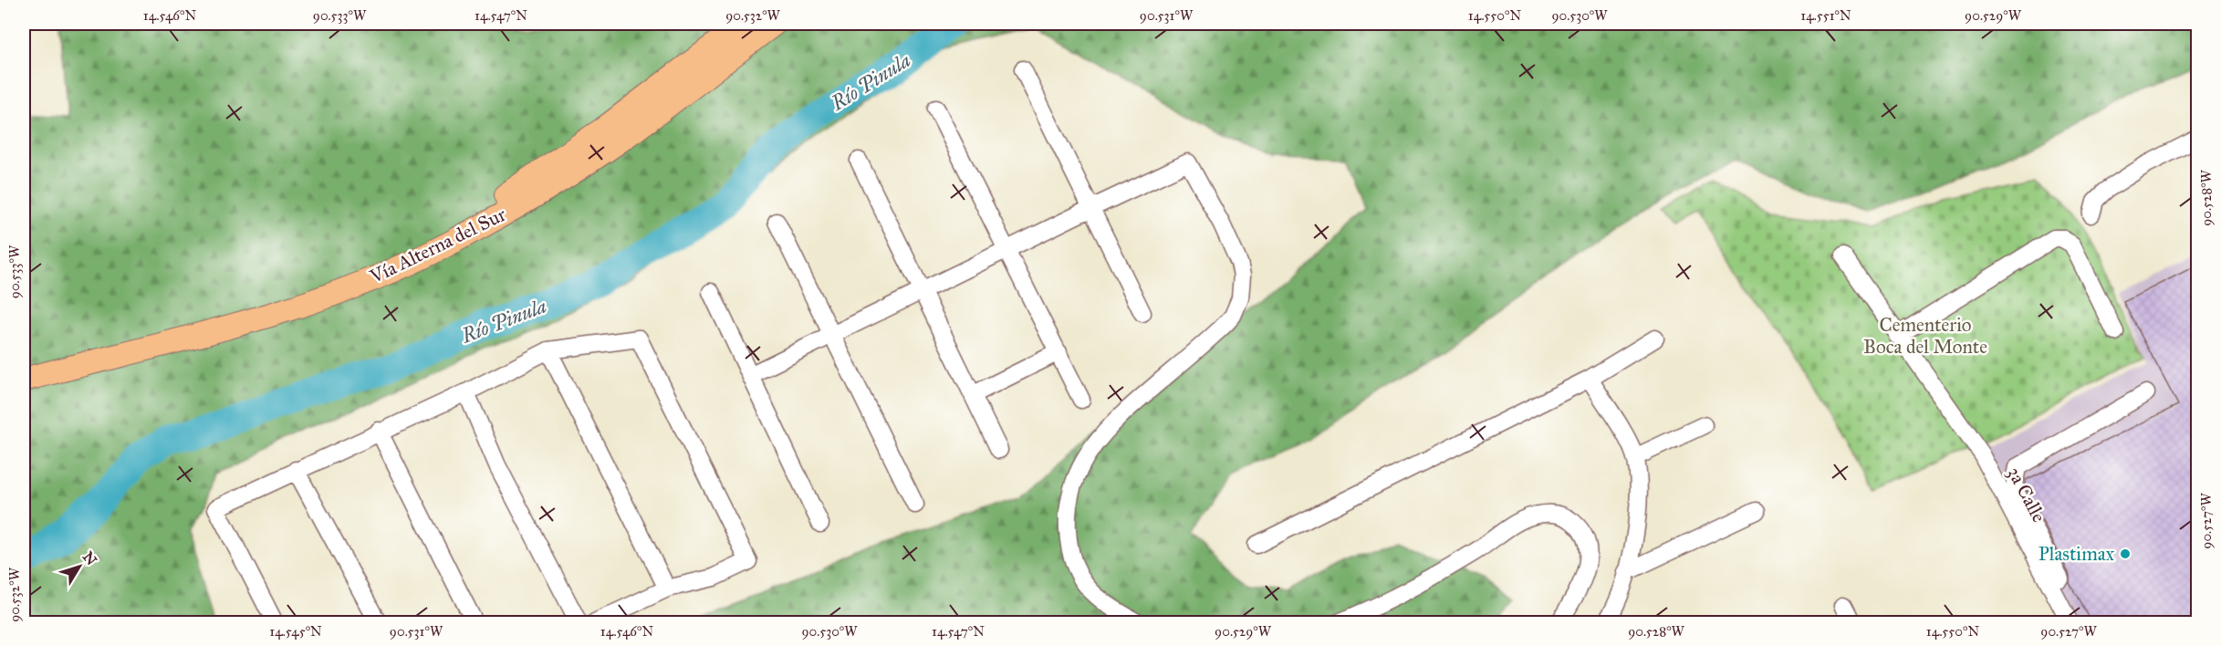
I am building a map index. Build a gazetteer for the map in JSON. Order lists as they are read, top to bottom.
{
  "streets": {
    "highway": ["Vía Alterna del Sur"],
    "street": ["3a Calle"]
  },
  "water": ["Río Pinula"],
  "parks": ["Cementerio Boca del Monte"],
  "places": ["Plastimax"],
  "north": "top right",
  "coordinates": [
    "14.546°N",
    "90.533°W",
    "14.547°N",
    "90.532°W",
    "90.531°W",
    "14.550°N",
    "90.530°W",
    "14.551°N",
    "90.529°W",
    "90.528°W",
    "90.527°W",
    "14.545°N"
  ]
}
